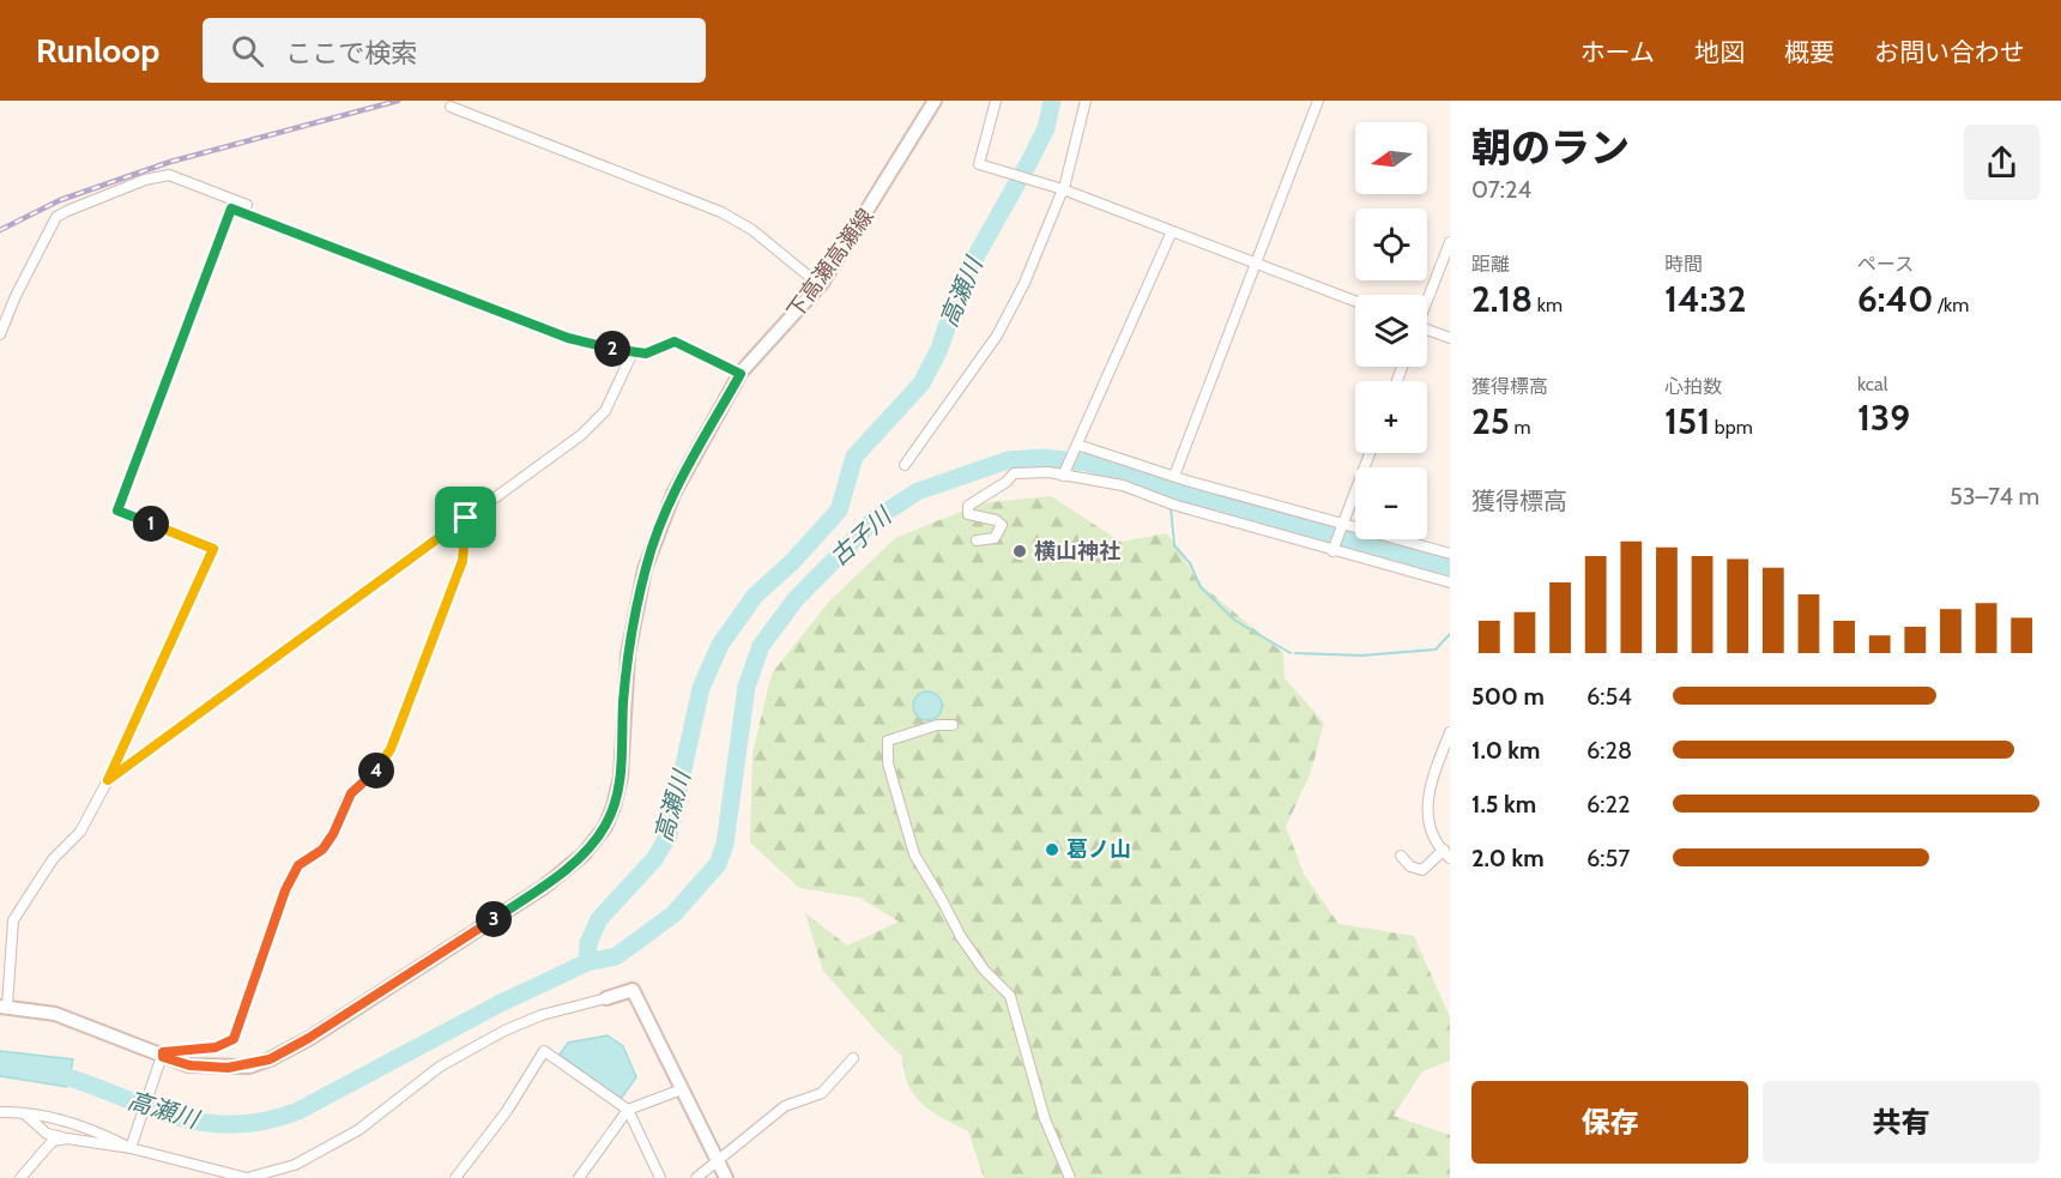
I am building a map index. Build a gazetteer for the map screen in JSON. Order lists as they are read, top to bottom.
{
  "streets": {
    "main road": ["下高瀬高瀬線"]
  },
  "water": ["高瀬川", "古子川"],
  "places": ["横山神社", "葛ノ山"],
  "north": "left",
  "page": {
    "header": "Runloop",
    "search": "ここで検索",
    "nav": [
      "ホーム",
      "地図",
      "概要",
      "お問い合わせ"
    ],
    "heading": ["朝のラン", "07:24"],
    "map_buttons": ["+", "−"],
    "stats": [
      ["距離", "2.18 km"],
      ["時間", "14:32"],
      ["ペース", "6:40 /km"],
      ["獲得標高", "25 m"],
      ["心拍数", "151 bpm"],
      ["kcal", "139"]
    ],
    "pins": [
      "2",
      "1",
      "4",
      "3"
    ],
    "chart": ["獲得標高", "53–74 m"],
    "list": [
      {
        "name": "500 m",
        "note": "6:54"
      },
      {
        "name": "1.0 km",
        "note": "6:28"
      },
      {
        "name": "1.5 km",
        "note": "6:22"
      },
      {
        "name": "2.0 km",
        "note": "6:57"
      }
    ],
    "buttons": ["保存", "共有"]
  }
}
